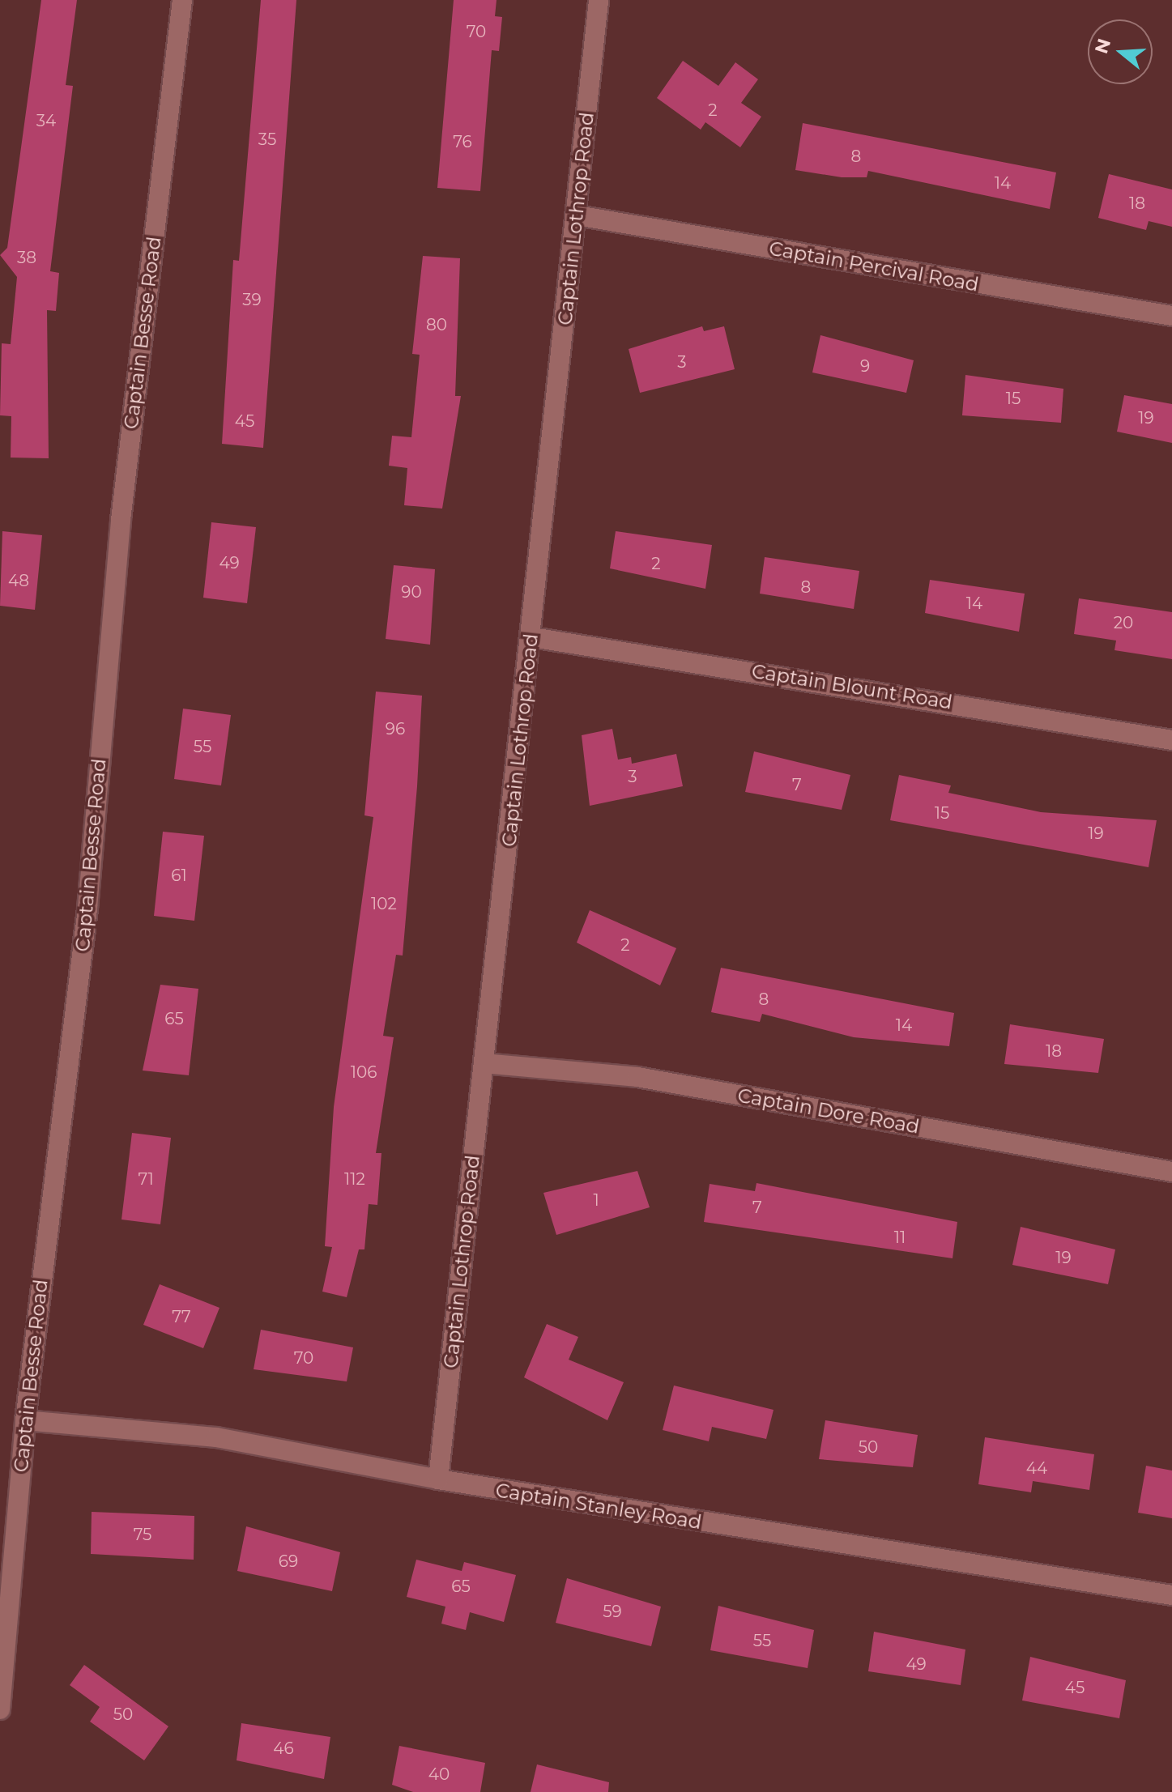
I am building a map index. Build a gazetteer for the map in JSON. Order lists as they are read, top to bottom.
{
  "streets": {
    "street": [
      "Captain Lothrop Road",
      "Captain Percival Road",
      "Captain Besse Road",
      "Captain Blount Road",
      "Captain Dore Road",
      "Captain Stanley Road"
    ]
  },
  "crossings": [
    ["Captain Lothrop Road", "Captain Percival Road"],
    ["Captain Lothrop Road", "Captain Blount Road"],
    ["Captain Lothrop Road", "Captain Dore Road"],
    ["Captain Lothrop Road", "Captain Stanley Road"],
    ["Captain Besse Road", "Captain Stanley Road"]
  ],
  "house_numbers": [
    "70",
    "2",
    "34",
    "35",
    "76",
    "8",
    "14",
    "18",
    "38",
    "39",
    "80",
    "3",
    "9",
    "15",
    "19",
    "45",
    "49",
    "2",
    "48",
    "8",
    "90",
    "14",
    "20",
    "96",
    "55",
    "3",
    "7",
    "15",
    "19",
    "61",
    "102",
    "2",
    "8",
    "65",
    "14",
    "18",
    "106",
    "71",
    "112",
    "1",
    "7",
    "11",
    "19",
    "77",
    "70",
    "50",
    "44",
    "75",
    "69",
    "65",
    "59",
    "55",
    "49",
    "45",
    "50",
    "46",
    "40"
  ],
  "north": "left"
}
